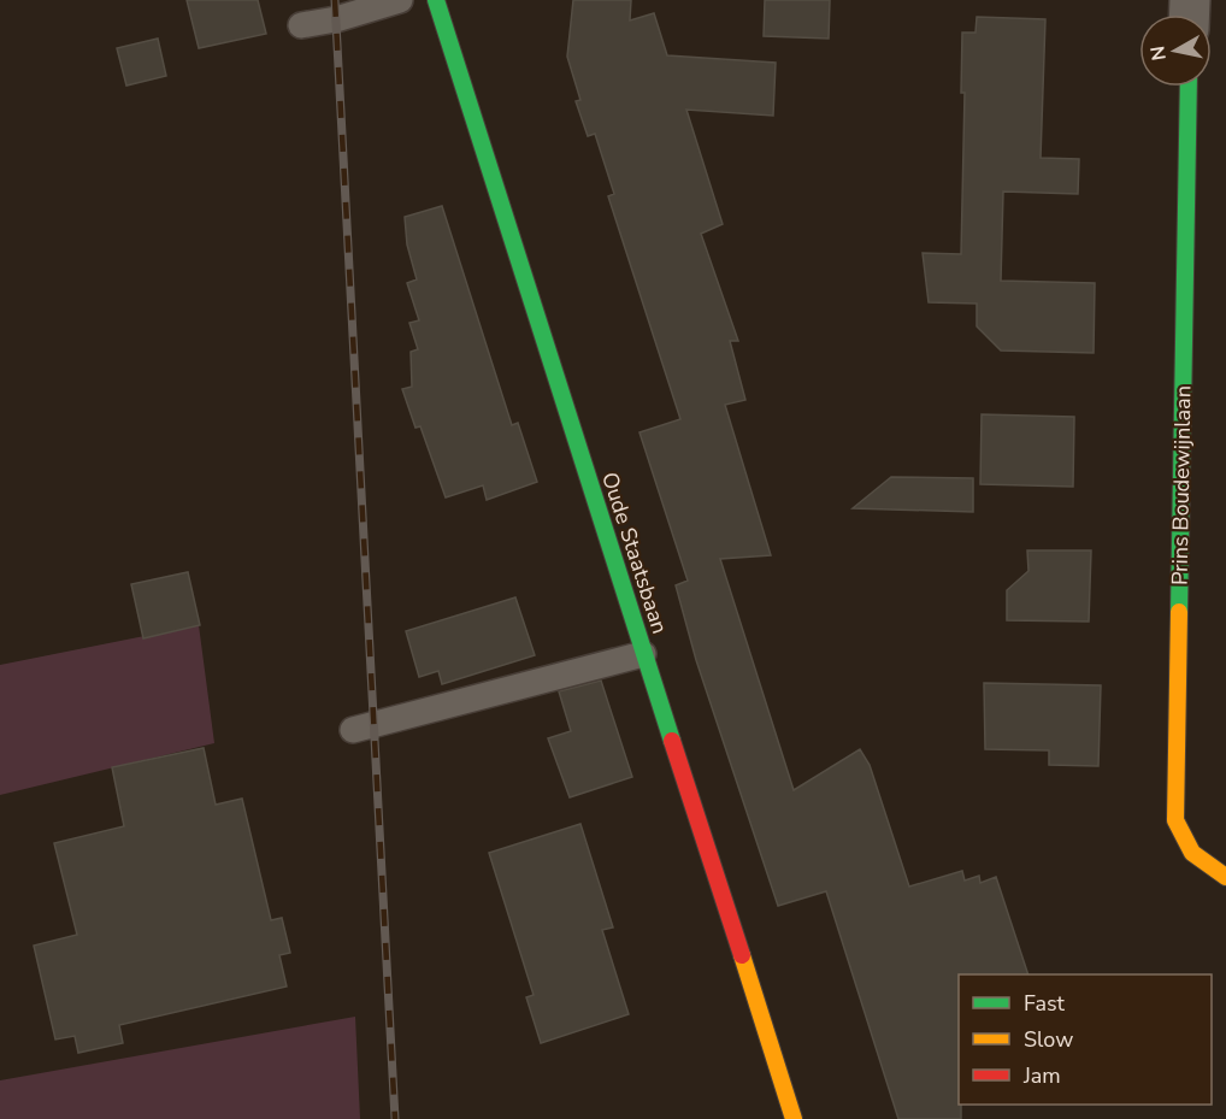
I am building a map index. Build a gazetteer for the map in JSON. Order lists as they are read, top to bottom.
{
  "streets": {
    "street": ["Prins Boudewijnlaan", "Oude Staatsbaan"]
  },
  "legend": ["Fast", "Slow", "Jam"],
  "north": "left"
}
